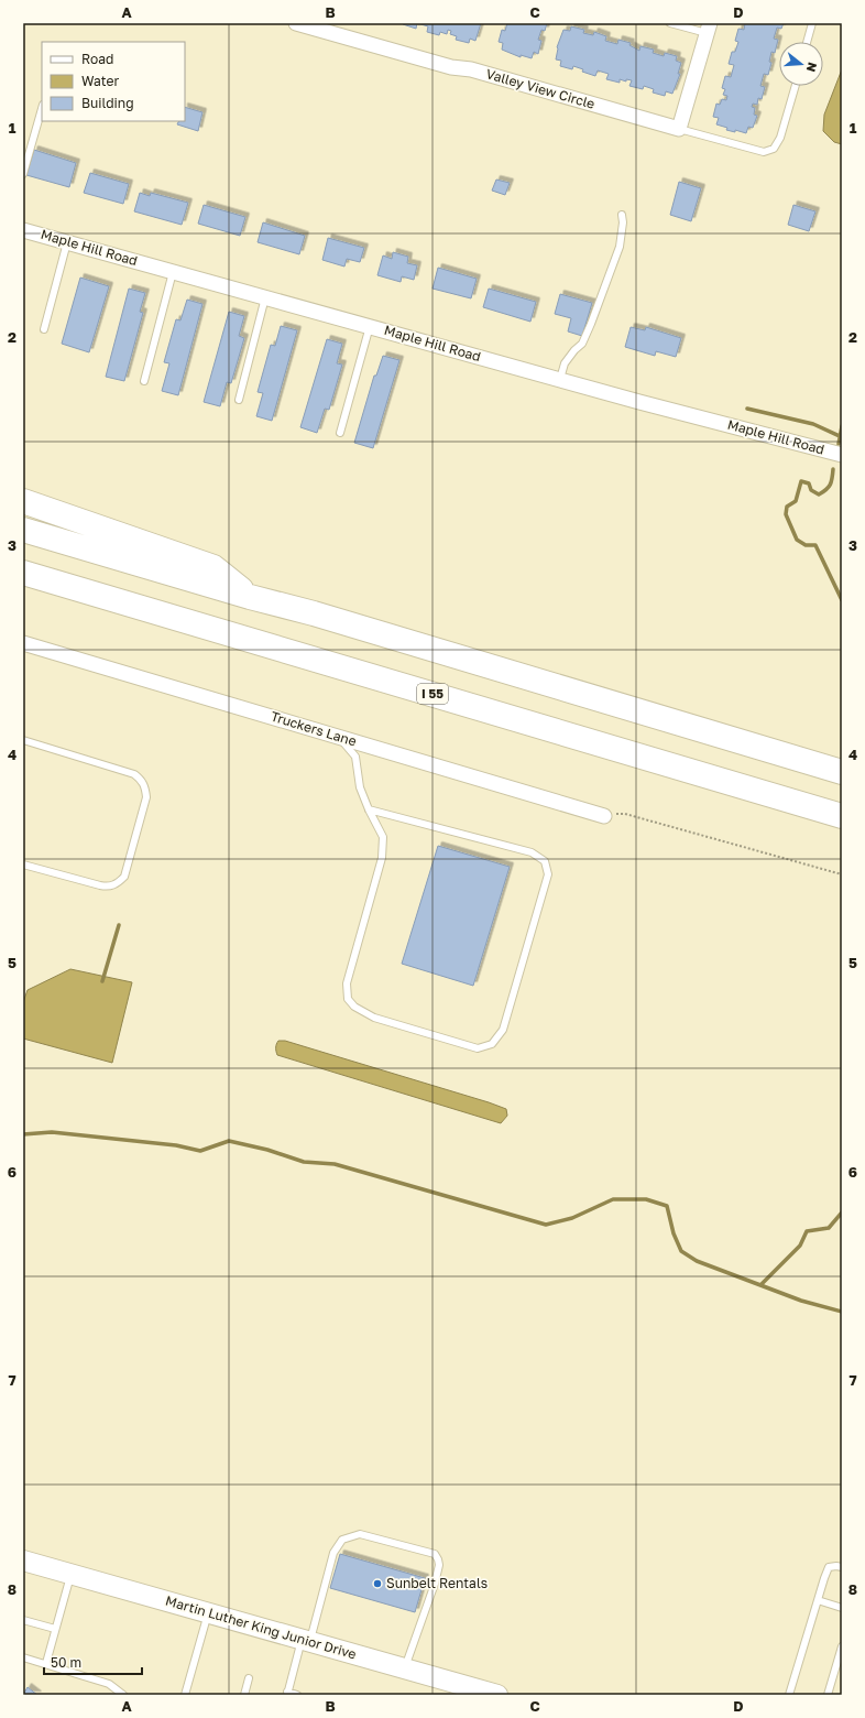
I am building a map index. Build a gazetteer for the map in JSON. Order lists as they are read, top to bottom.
{
  "streets": {
    "highway": ["I 55"],
    "main road": ["Martin Luther King Junior Drive"],
    "street": ["Valley View Circle", "Maple Hill Road", "Truckers Lane"]
  },
  "places": ["Sunbelt Rentals"],
  "legend": ["Road", "Water", "Building"],
  "scale_bar": "50 m",
  "north": "right",
  "grid": {
    "columns": [
      "A",
      "B",
      "C",
      "D"
    ],
    "rows": [
      "1",
      "2",
      "3",
      "4",
      "5",
      "6",
      "7",
      "8"
    ]
  }
}
